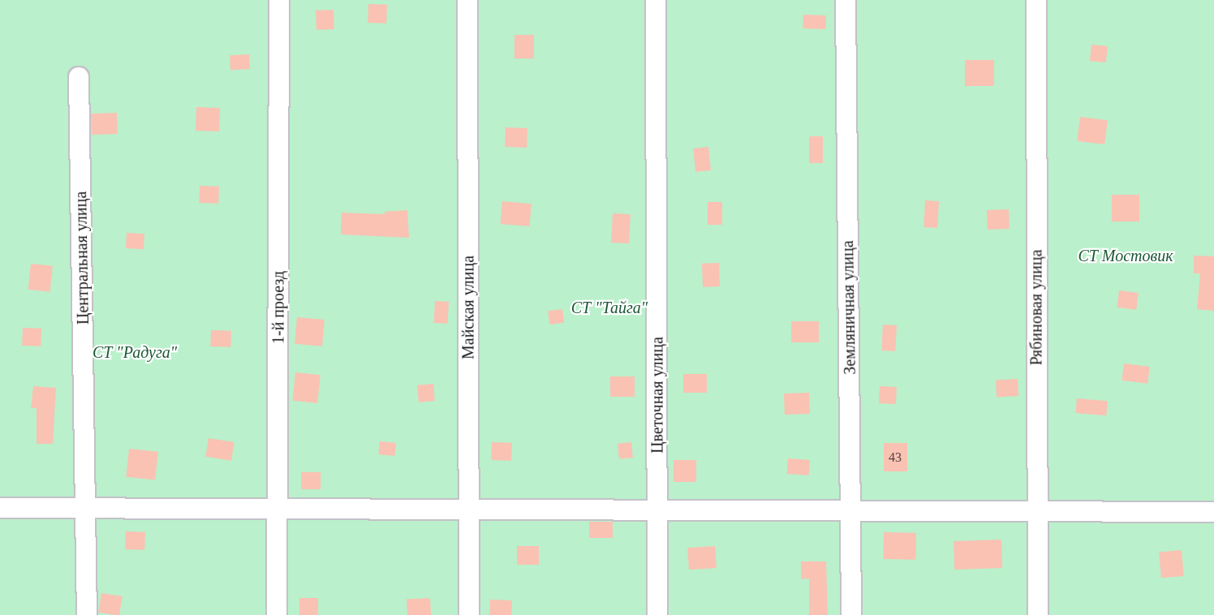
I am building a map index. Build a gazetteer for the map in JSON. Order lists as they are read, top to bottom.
{
  "streets": {
    "street": [
      "Центральная улица",
      "1-й проезд",
      "Майская улица",
      "Земляничная улица",
      "Рябиновая улица",
      "Цветочная улица"
    ]
  },
  "parks": ["СТ Мостовик", "СТ \"Тайга\"", "СТ \"Радуга\""],
  "house_numbers": ["43"]
}
